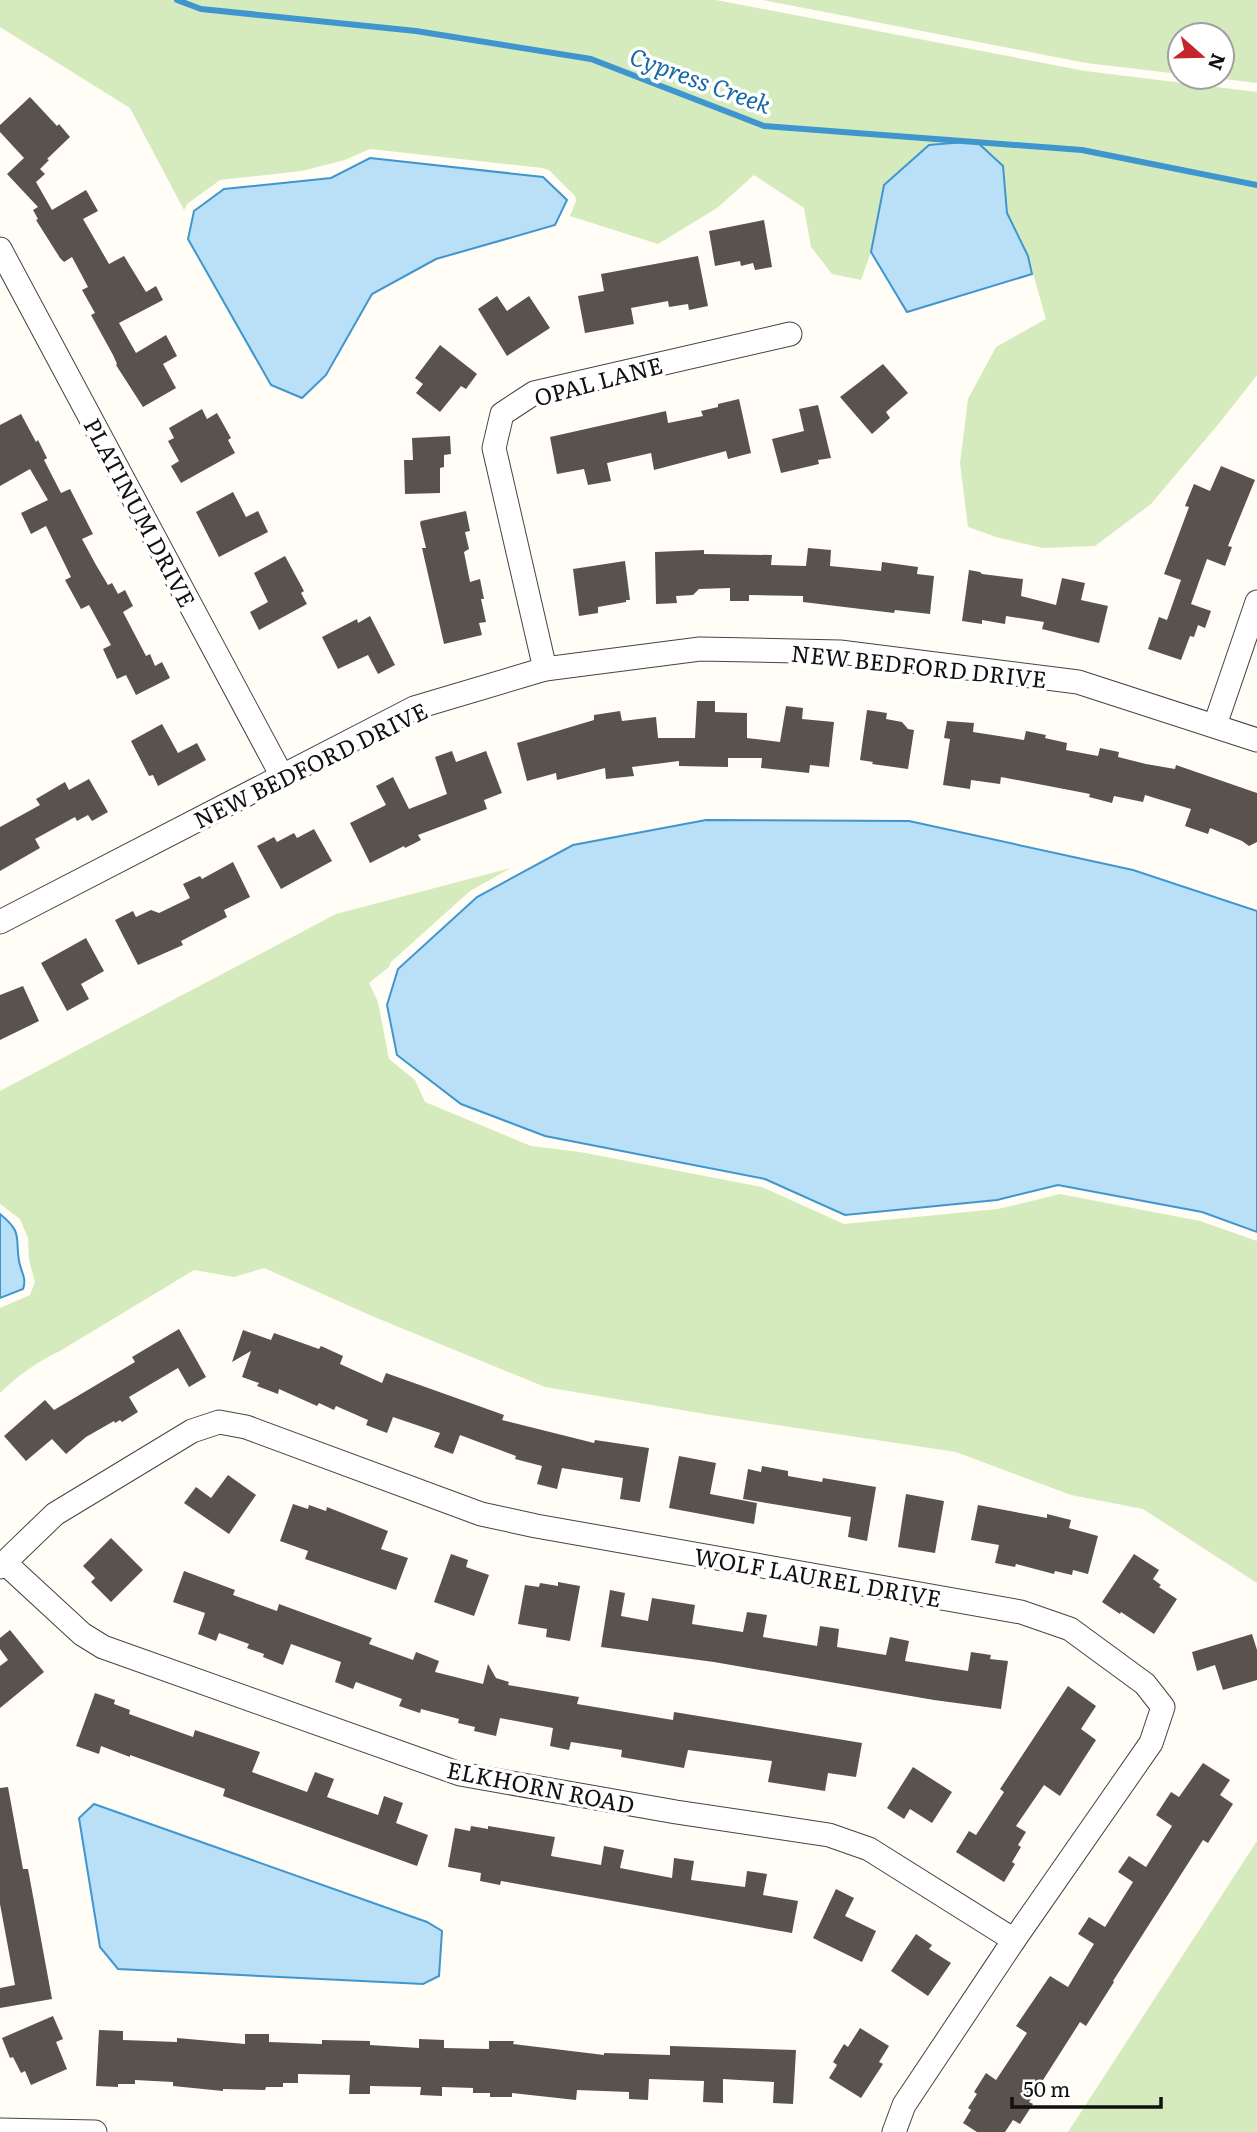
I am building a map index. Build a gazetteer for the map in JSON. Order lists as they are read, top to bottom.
{
  "streets": {
    "street": [
      "OPAL LANE",
      "PLATINUM DRIVE",
      "NEW BEDFORD DRIVE",
      "WOLF LAUREL DRIVE",
      "ELKHORN ROAD"
    ]
  },
  "crossings": [
    ["OPAL LANE", "NEW BEDFORD DRIVE"],
    ["PLATINUM DRIVE", "NEW BEDFORD DRIVE"],
    ["WOLF LAUREL DRIVE", "ELKHORN ROAD"]
  ],
  "water": ["Cypress Creek"],
  "scale_bar": "50 m",
  "north": "right"
}
